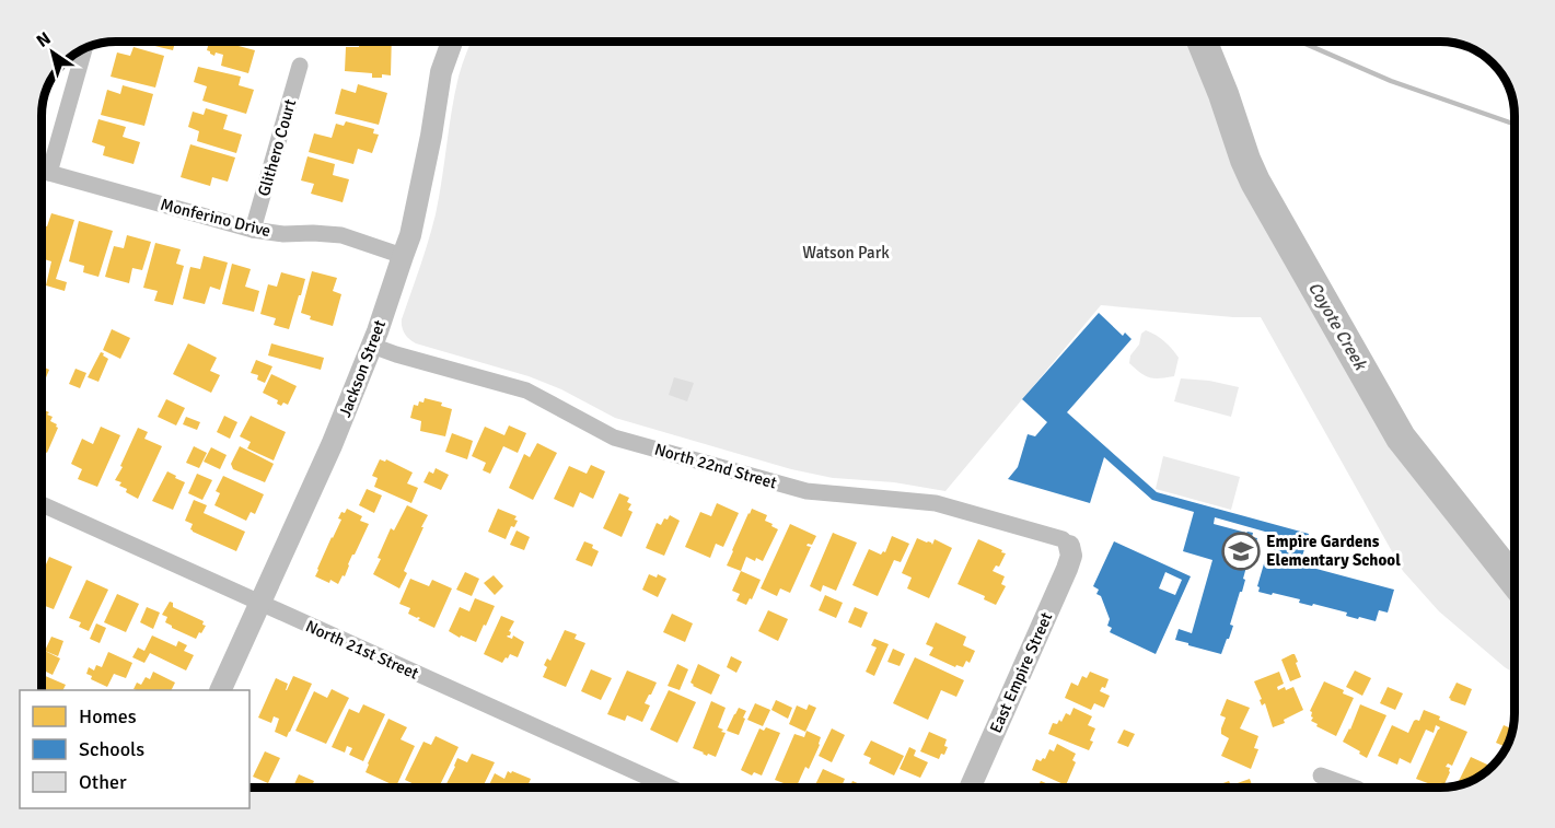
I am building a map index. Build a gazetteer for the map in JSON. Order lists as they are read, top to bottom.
{
  "streets": {
    "street": [
      "Glithero Court",
      "Monferino Drive",
      "Jackson Street",
      "North 22nd Street",
      "North 21st Street",
      "East Empire Street"
    ]
  },
  "crossings": [
    ["Glithero Court", "Monferino Drive"],
    ["Monferino Drive", "Jackson Street"],
    ["Jackson Street", "North 22nd Street"],
    ["Jackson Street", "North 21st Street"],
    ["North 22nd Street", "East Empire Street"]
  ],
  "water": ["Coyote Creek"],
  "parks": ["Watson Park"],
  "places": {
    "school or university": ["Empire Gardens Elementary School"]
  },
  "legend": ["Homes", "Schools", "Other"],
  "north": "top left"
}
